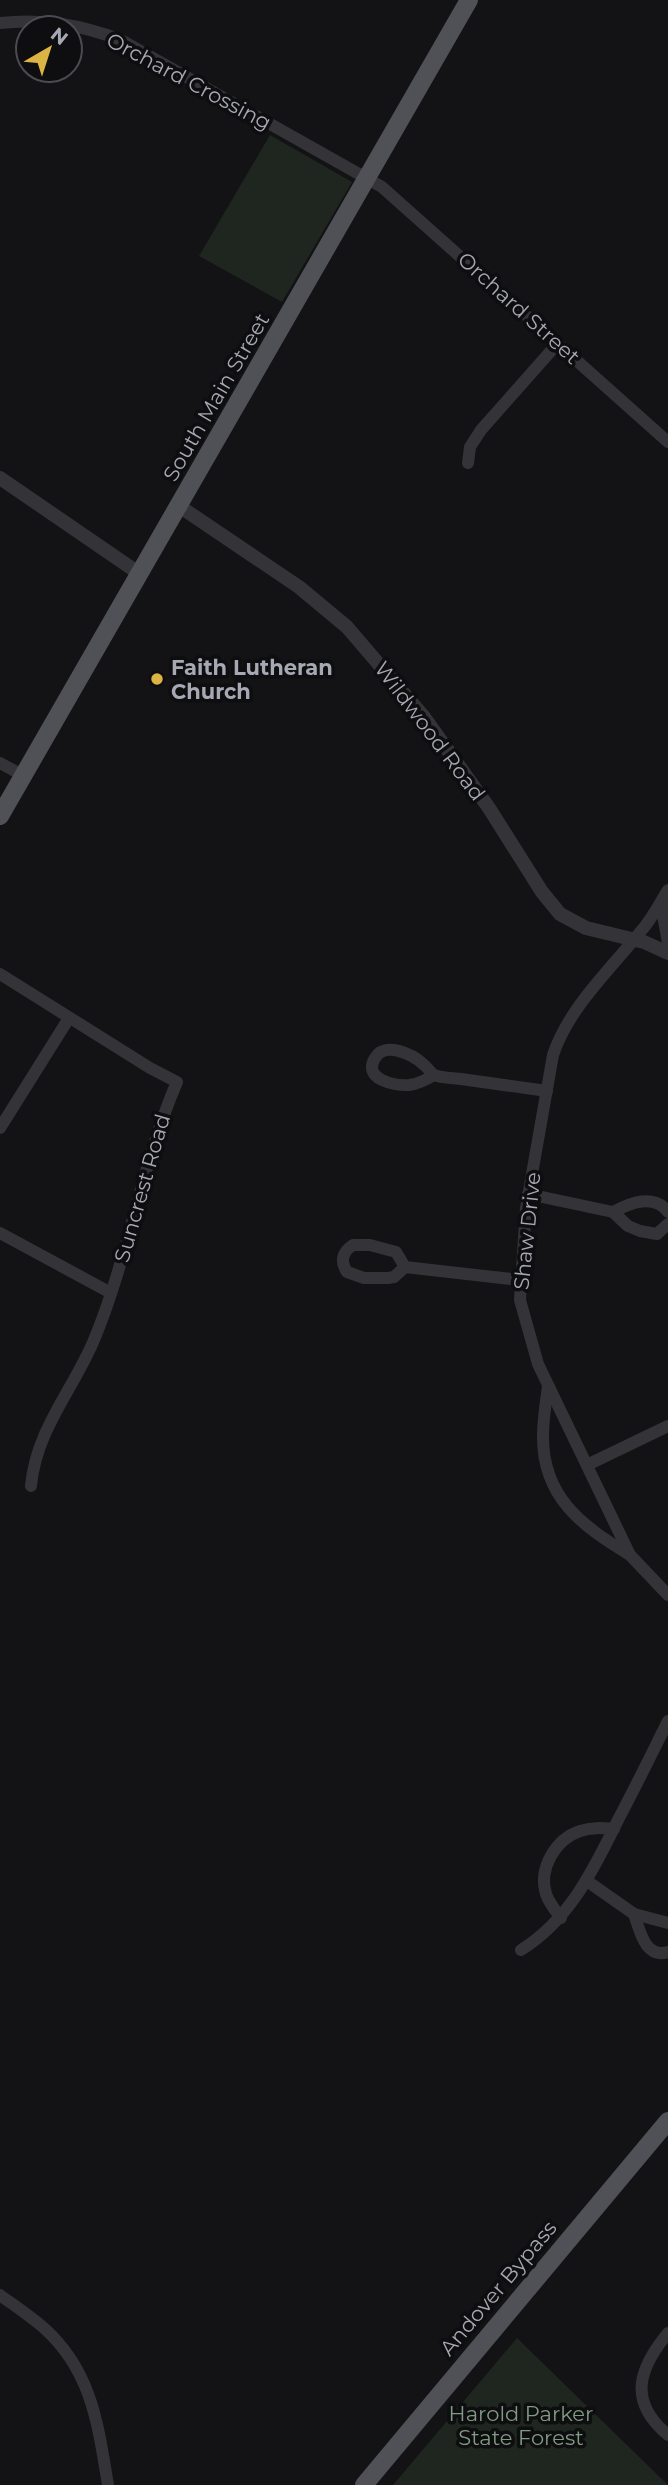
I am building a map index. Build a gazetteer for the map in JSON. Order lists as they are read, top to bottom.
{
  "streets": {
    "main road": ["South Main Street", "Andover Bypass"],
    "street": [
      "Orchard Crossing",
      "Orchard Street",
      "Wildwood Road",
      "Suncrest Road",
      "Shaw Drive"
    ]
  },
  "crossings": [
    ["Orchard Crossing", "Orchard Street"],
    ["Orchard Crossing", "South Main Street"],
    ["Orchard Street", "South Main Street"],
    ["South Main Street", "Wildwood Road"],
    ["Wildwood Road", "Shaw Drive"]
  ],
  "parks": ["Harold Parker State Forest"],
  "places": ["Faith Lutheran Church"],
  "north": "top right"
}
